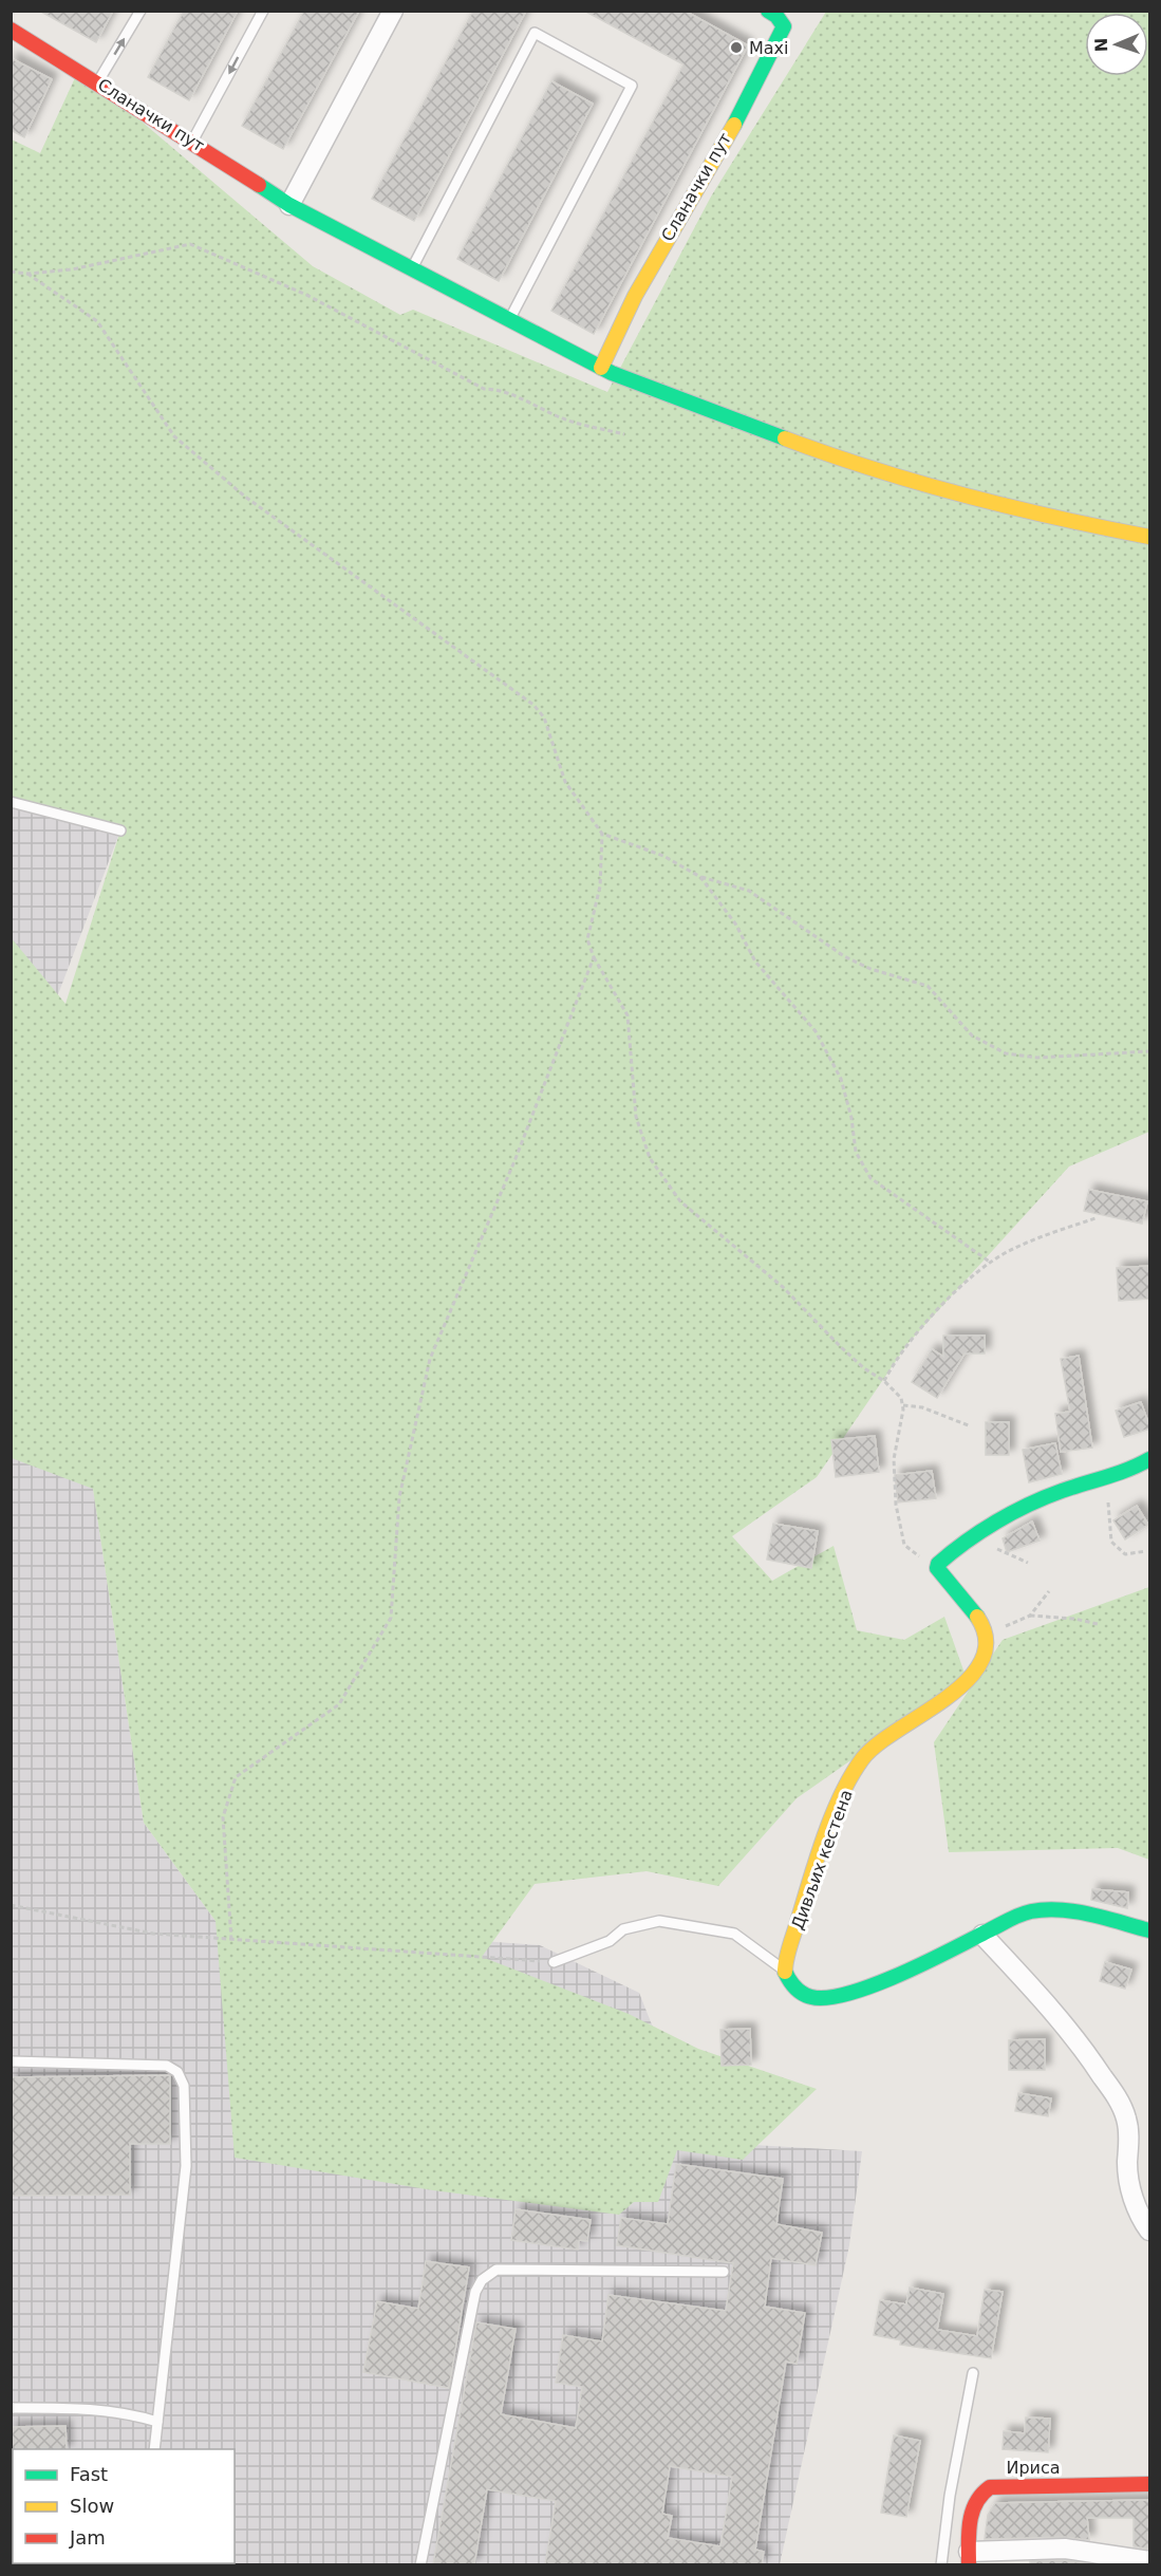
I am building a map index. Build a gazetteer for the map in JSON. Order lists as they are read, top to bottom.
{
  "streets": {
    "street": ["Сланачки пут", "Дивљих кестена", "Ириса"]
  },
  "places": ["Maxi"],
  "legend": ["Fast", "Slow", "Jam"],
  "north": "left"
}
